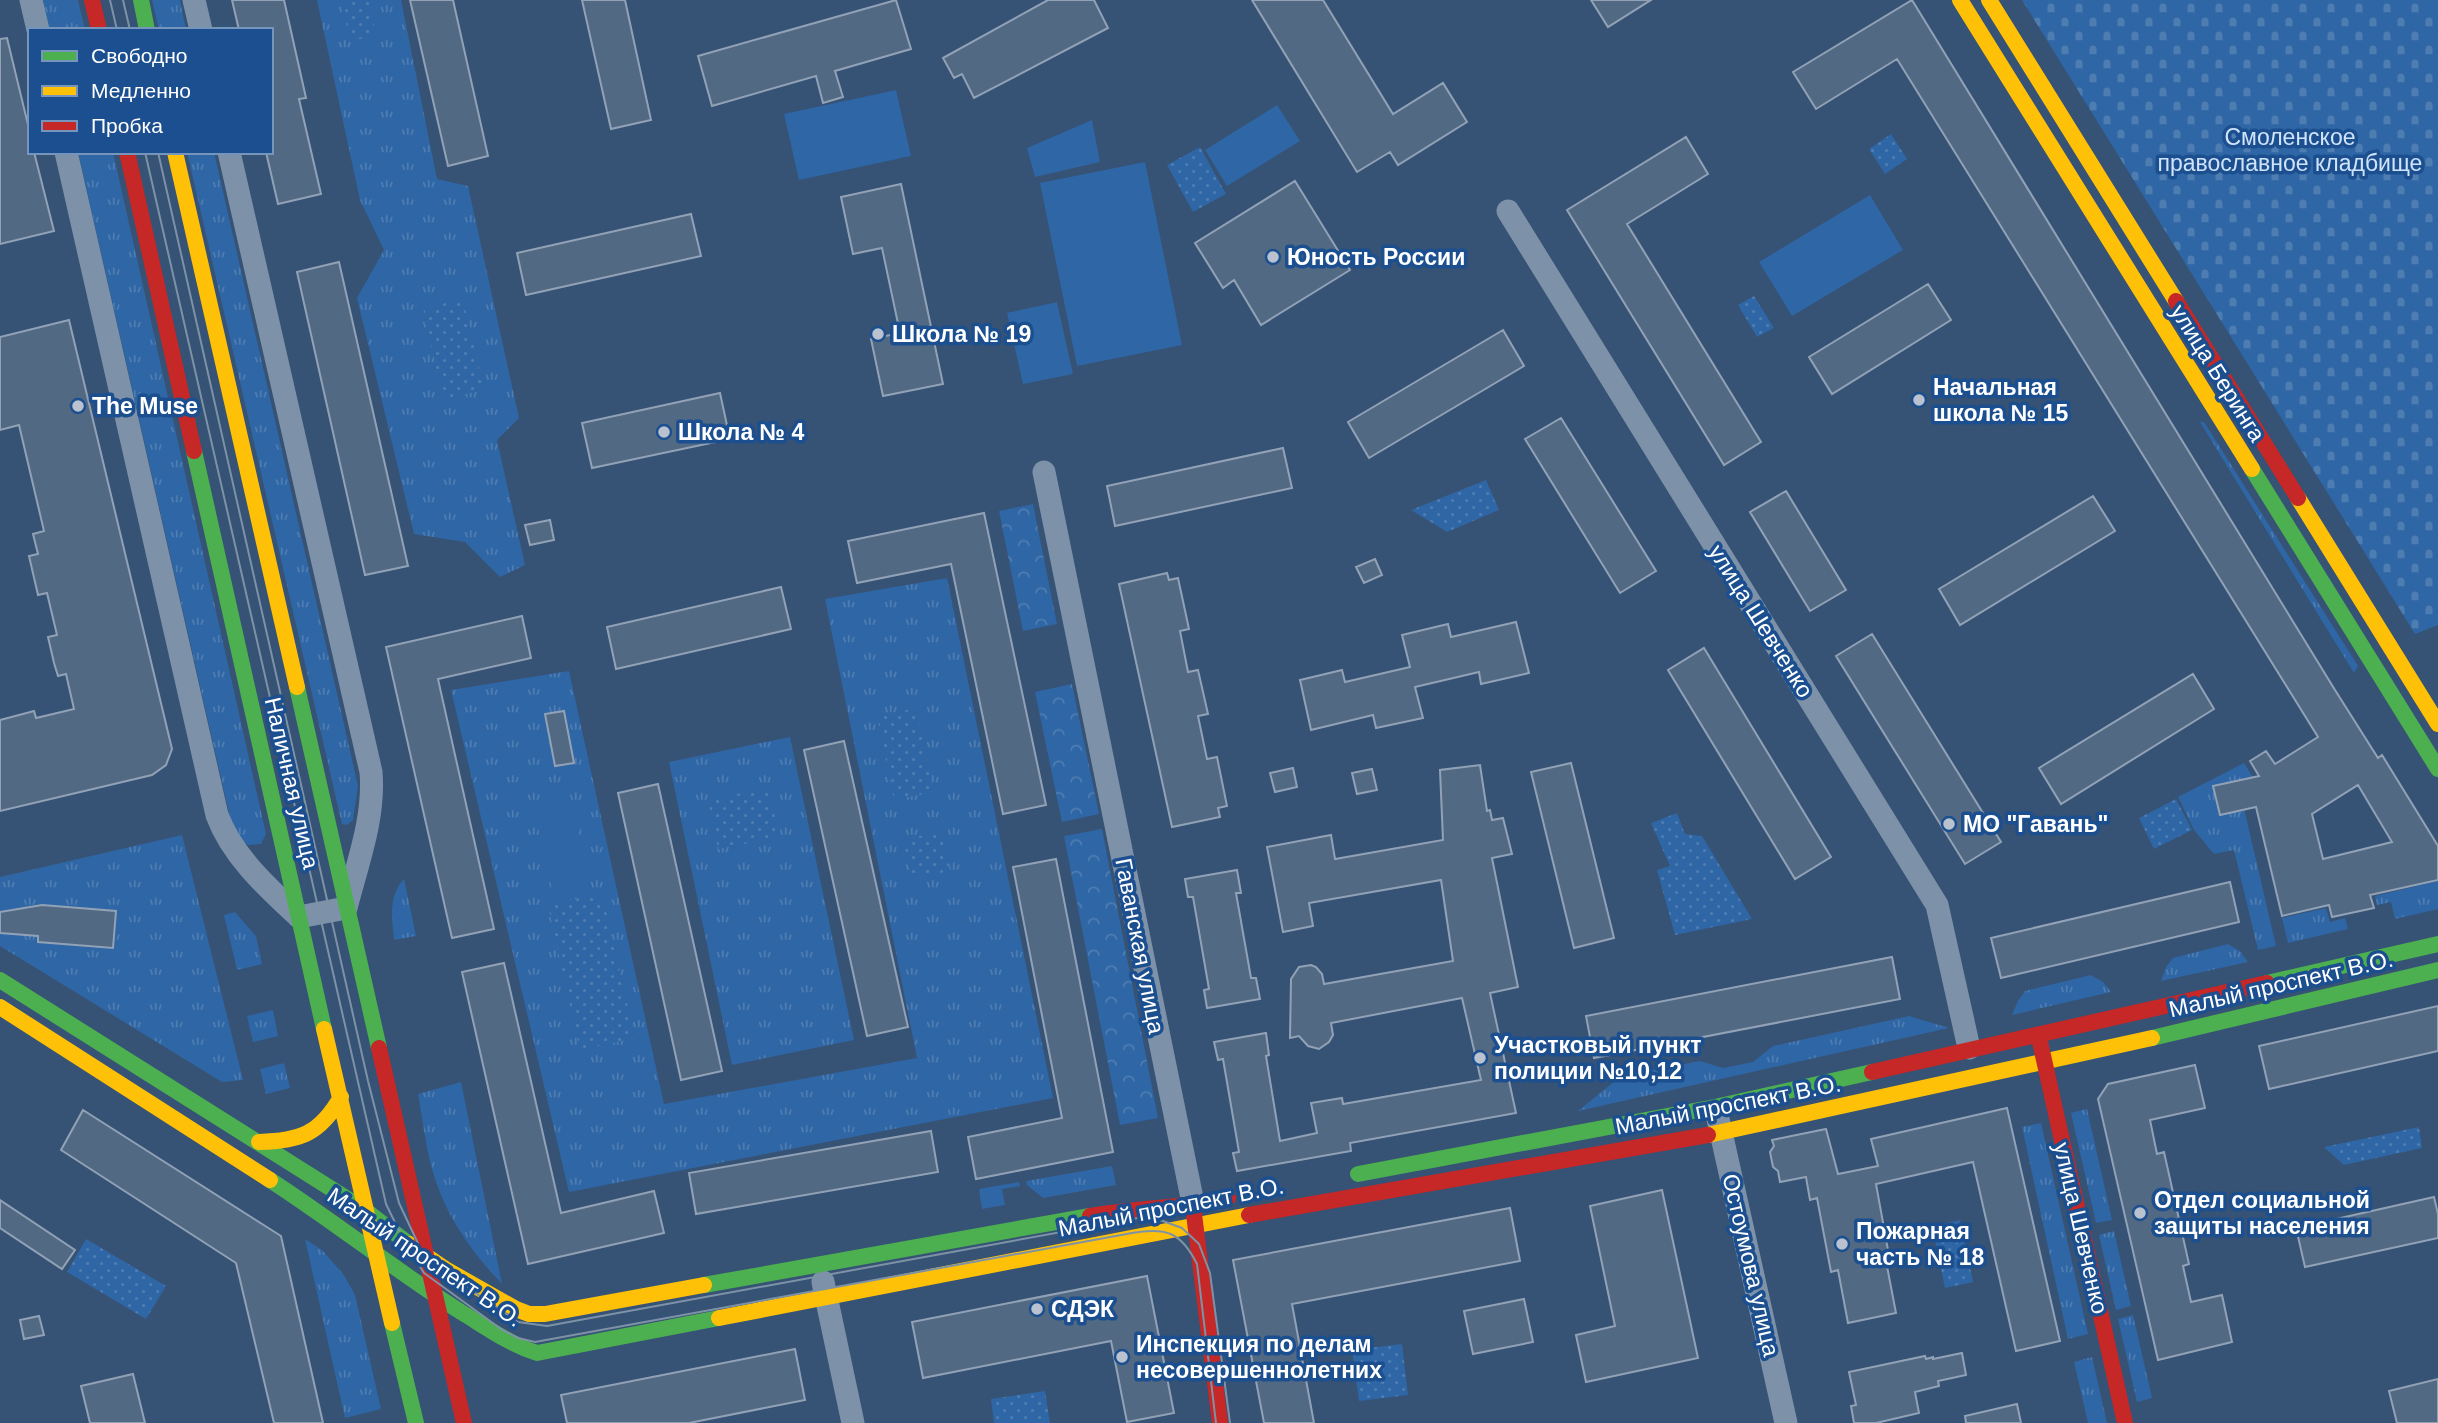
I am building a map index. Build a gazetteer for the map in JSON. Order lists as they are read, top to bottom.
{
  "streets": {
    "main road": [
      "улица Беринга",
      "улица Шевченко",
      "Наличная улица",
      "Гаванская улица",
      "Малый проспект В.О."
    ],
    "street": ["Остоумова улица"]
  },
  "crossings": [
    ["улица Шевченко", "Малый проспект В.О."],
    ["Наличная улица", "Малый проспект В.О."],
    ["Гаванская улица", "Малый проспект В.О."],
    ["Малый проспект В.О.", "Остоумова улица"]
  ],
  "parks": ["Смоленское православное кладбище"],
  "places": [
    "Юность России",
    "Школа № 19",
    "Начальная школа № 15",
    "The Muse",
    "Школа № 4",
    "МО \"Гавань\"",
    "Участковый пункт полиции №10,12",
    "Отдел социальной защиты населения",
    "Пожарная часть № 18",
    "СДЭК",
    "Инспекция по делам несовершеннолетних"
  ],
  "legend": ["Свободно", "Медленно", "Пробка"]
}
